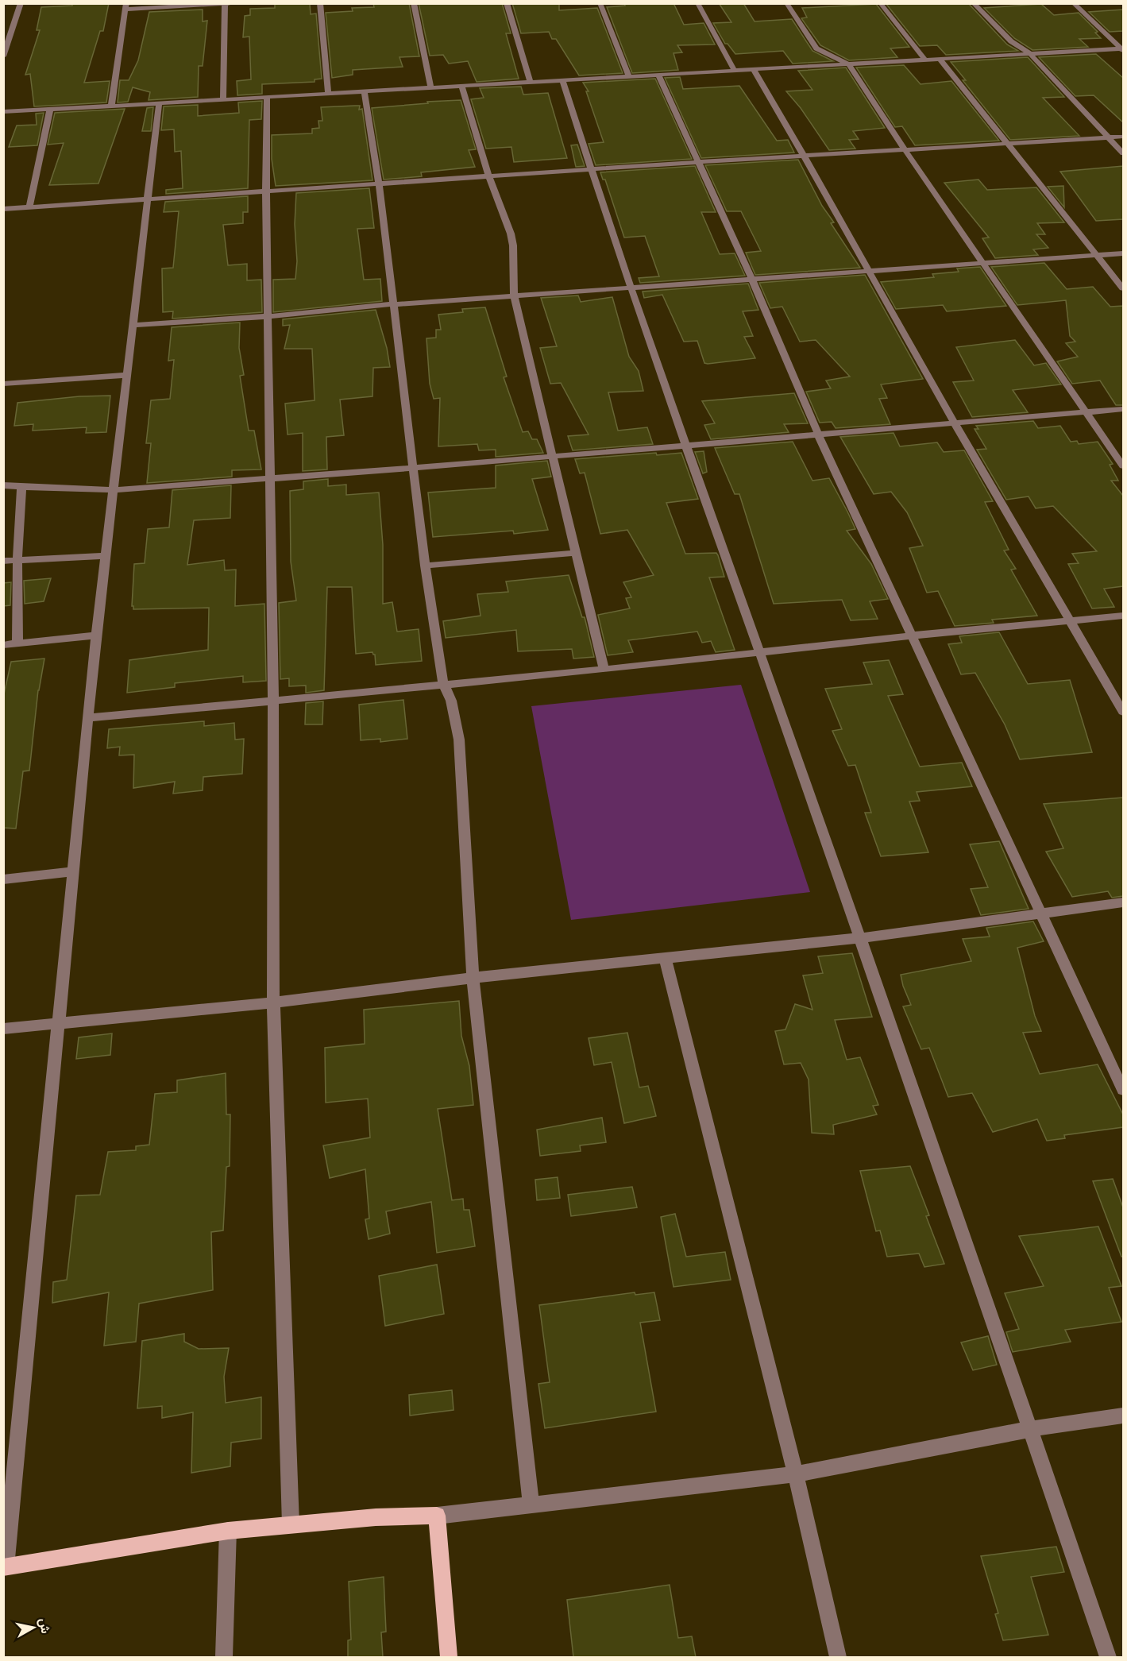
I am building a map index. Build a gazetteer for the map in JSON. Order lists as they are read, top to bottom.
{
  "north": "right"
}
